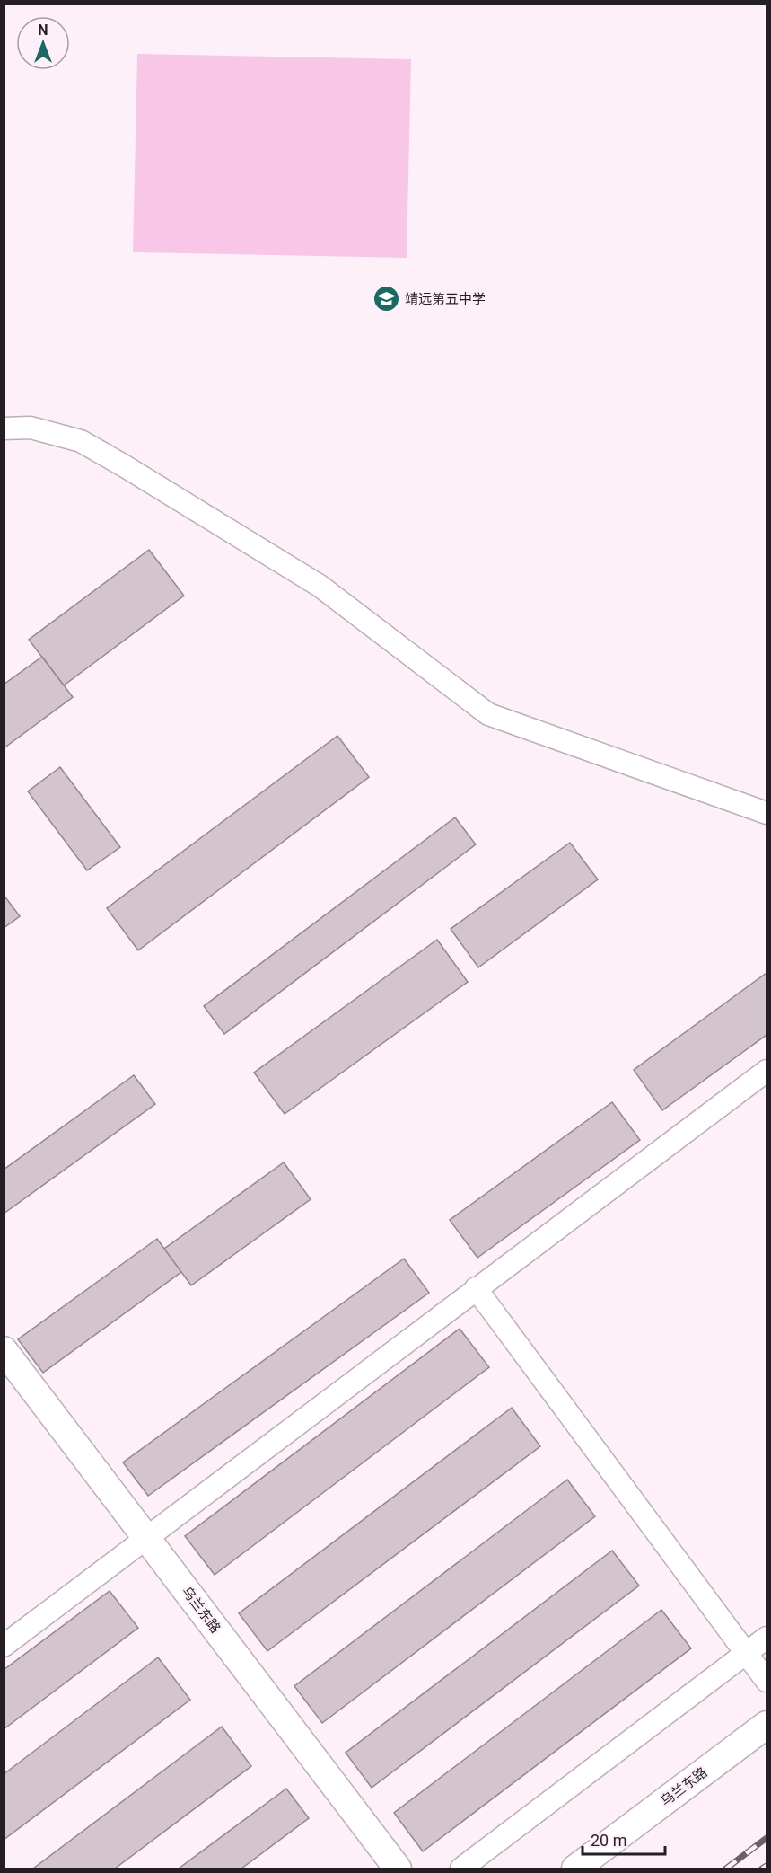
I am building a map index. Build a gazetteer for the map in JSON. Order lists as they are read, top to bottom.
{
  "streets": {
    "street": ["乌兰东路"]
  },
  "places": {
    "school or university": ["靖远第五中学"]
  },
  "scale_bar": "20 m",
  "north": "top"
}
